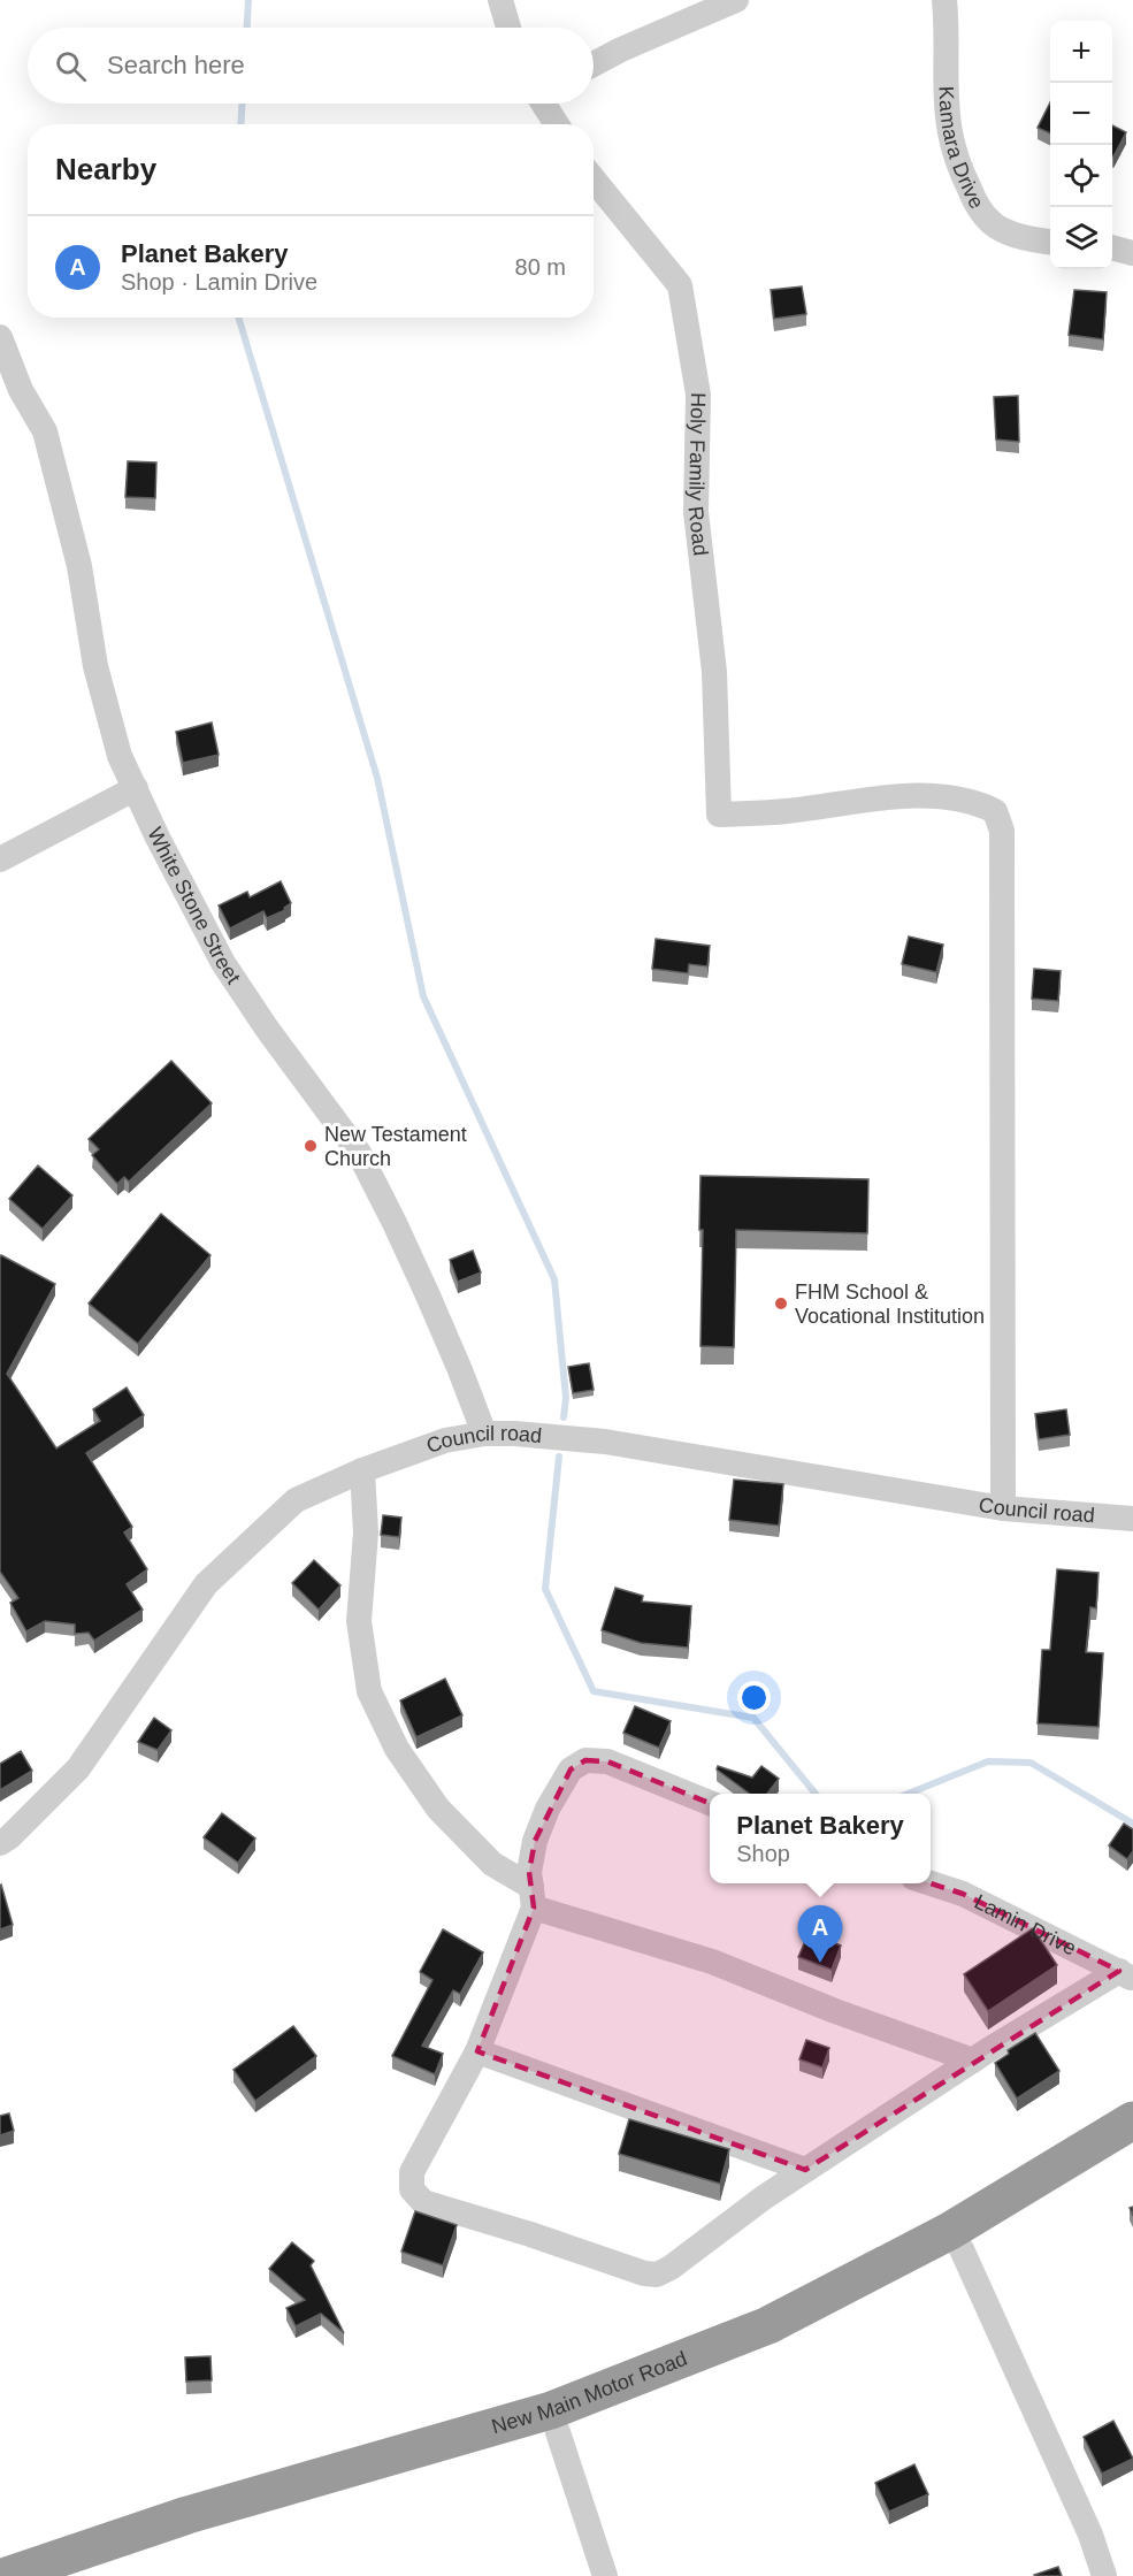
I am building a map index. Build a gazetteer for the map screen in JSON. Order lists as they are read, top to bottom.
{
  "streets": {
    "highway": ["New Main Motor Road"],
    "street": [
      "Kamara Drive",
      "Holy Family Road",
      "White Stone Street",
      "Council road",
      "Lamin Drive"
    ]
  },
  "crossings": [
    ["Holy Family Road", "Council road"],
    ["White Stone Street", "Council road"]
  ],
  "places": ["New Testament Church", "FHM School & Vocational Institution"],
  "page": {
    "map_buttons": ["+", "−"],
    "search": "Search here",
    "heading": "Nearby",
    "list": [
      {
        "mark": "A",
        "name": "Planet Bakery",
        "note": "Shop · Lamin Drive",
        "value": "80 m"
      }
    ],
    "popup": ["Planet Bakery", "Shop"],
    "pins": "A"
  }
}
